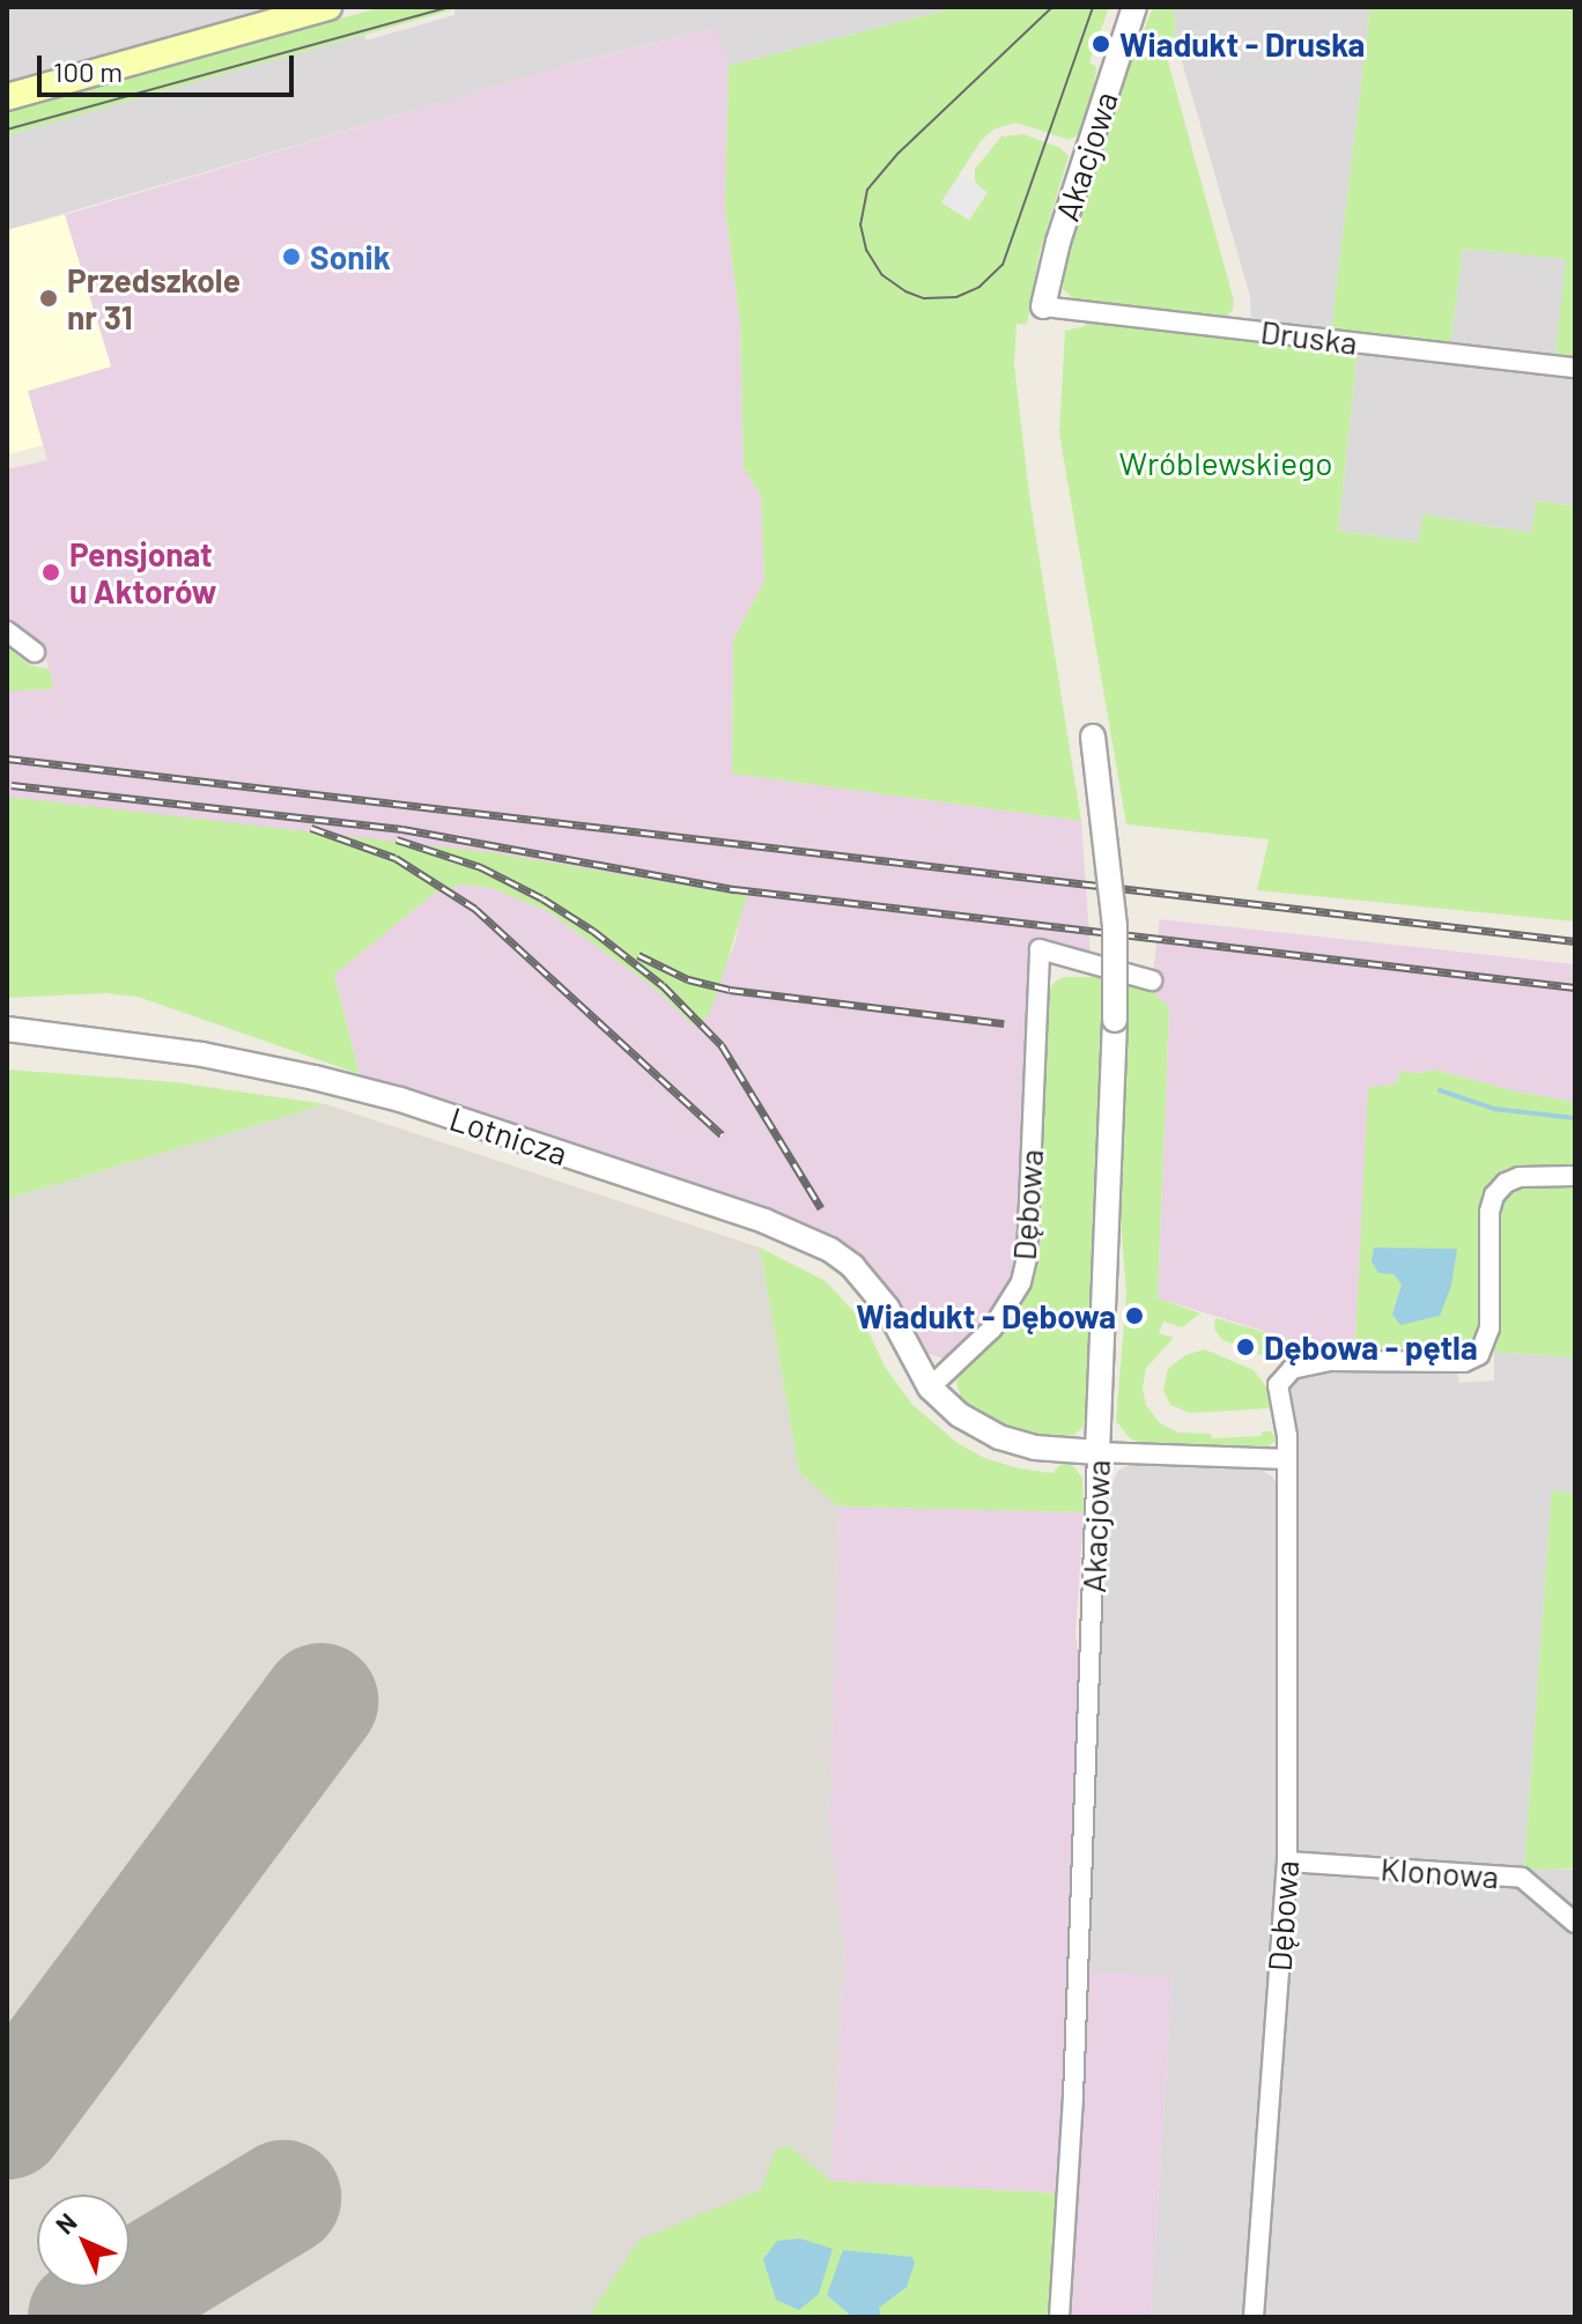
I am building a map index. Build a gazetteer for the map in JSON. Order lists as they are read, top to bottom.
{
  "streets": {
    "street": [
      "Akacjowa",
      "Druska",
      "Lotnicza",
      "Dębowa",
      "Klonowa"
    ]
  },
  "crossings": [
    ["Akacjowa", "Druska"],
    ["Lotnicza", "Dębowa"],
    ["Dębowa", "Klonowa"]
  ],
  "parks": ["Wróblewskiego"],
  "places": [
    "Wiadukt - Druska",
    "Sonik",
    "Przedszkole nr 31",
    "Pensjonat u Aktorów",
    "Wiadukt - Dębowa",
    "Dębowa - pętla"
  ],
  "scale_bar": "100 m",
  "north": "top left"
}
